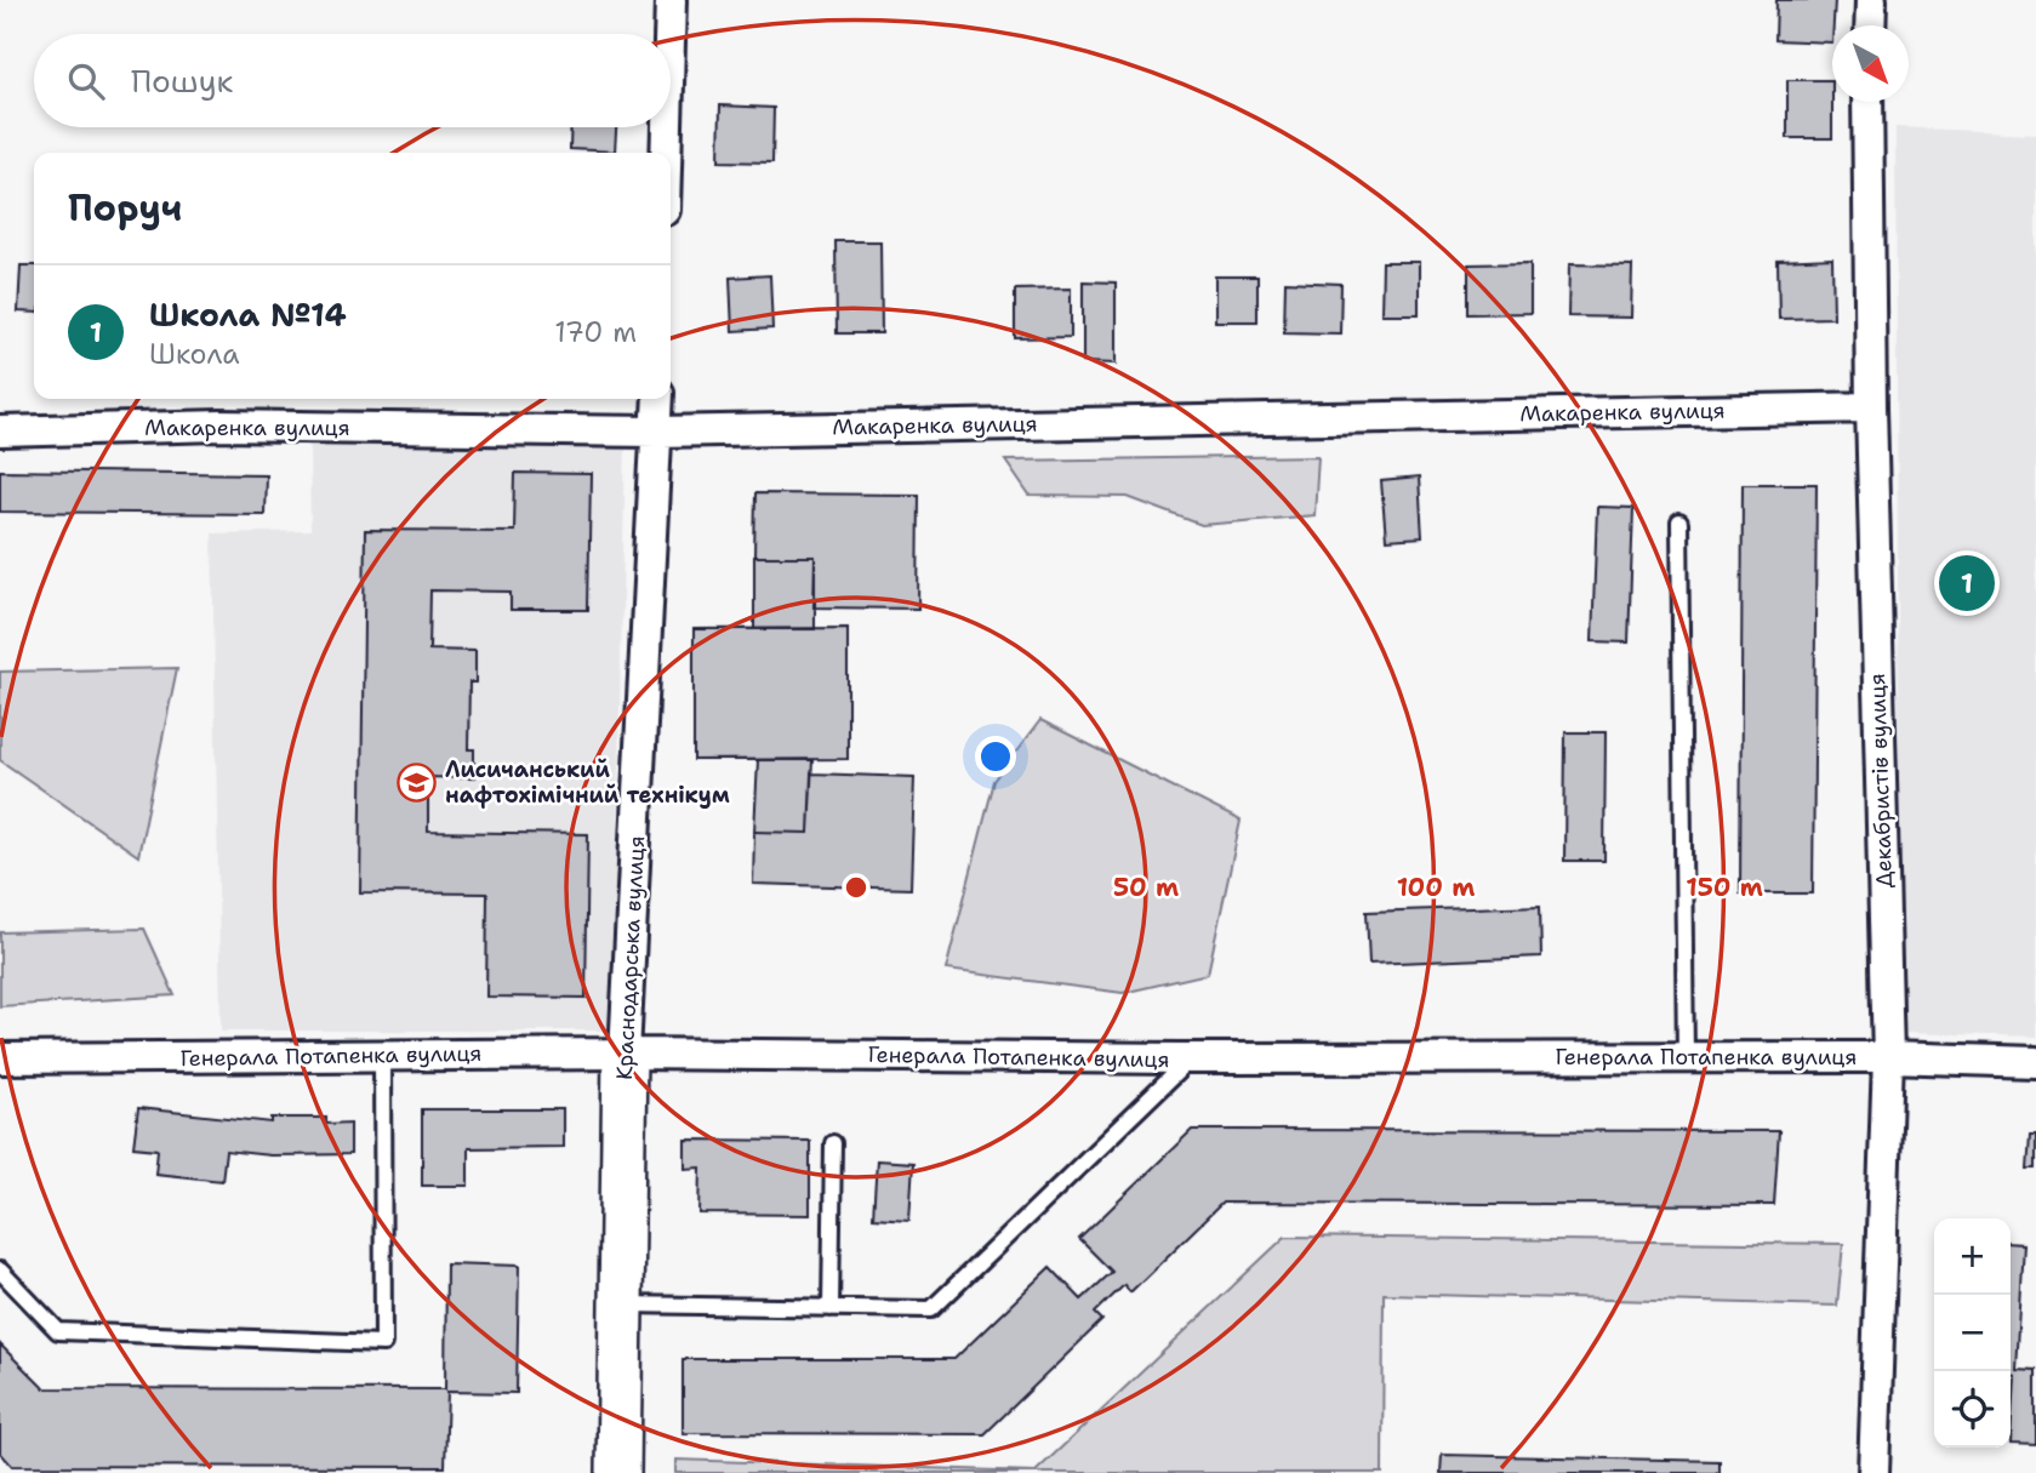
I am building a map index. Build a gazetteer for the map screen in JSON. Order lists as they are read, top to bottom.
{
  "streets": {
    "street": [
      "Макаренка вулиця",
      "Декабристів вулиця",
      "Краснодарська вулиця",
      "Генерала Потапенка вулиця"
    ]
  },
  "crossings": [
    ["Макаренка вулиця", "Декабристів вулиця"],
    ["Макаренка вулиця", "Краснодарська вулиця"],
    ["Декабристів вулиця", "Генерала Потапенка вулиця"],
    ["Краснодарська вулиця", "Генерала Потапенка вулиця"]
  ],
  "places": {
    "school or university": ["Лисичанський нафтохімічний технікум"]
  },
  "north": "bottom right",
  "page": {
    "search": "Пошук",
    "heading": "Поруч",
    "list": [
      {
        "mark": "1",
        "name": "Школа №14",
        "note": "Школа",
        "value": "170 m"
      }
    ],
    "pins": "1",
    "map_buttons": ["+", "−"]
  },
  "rings": ["50 m", "100 m", "150 m"]
}
